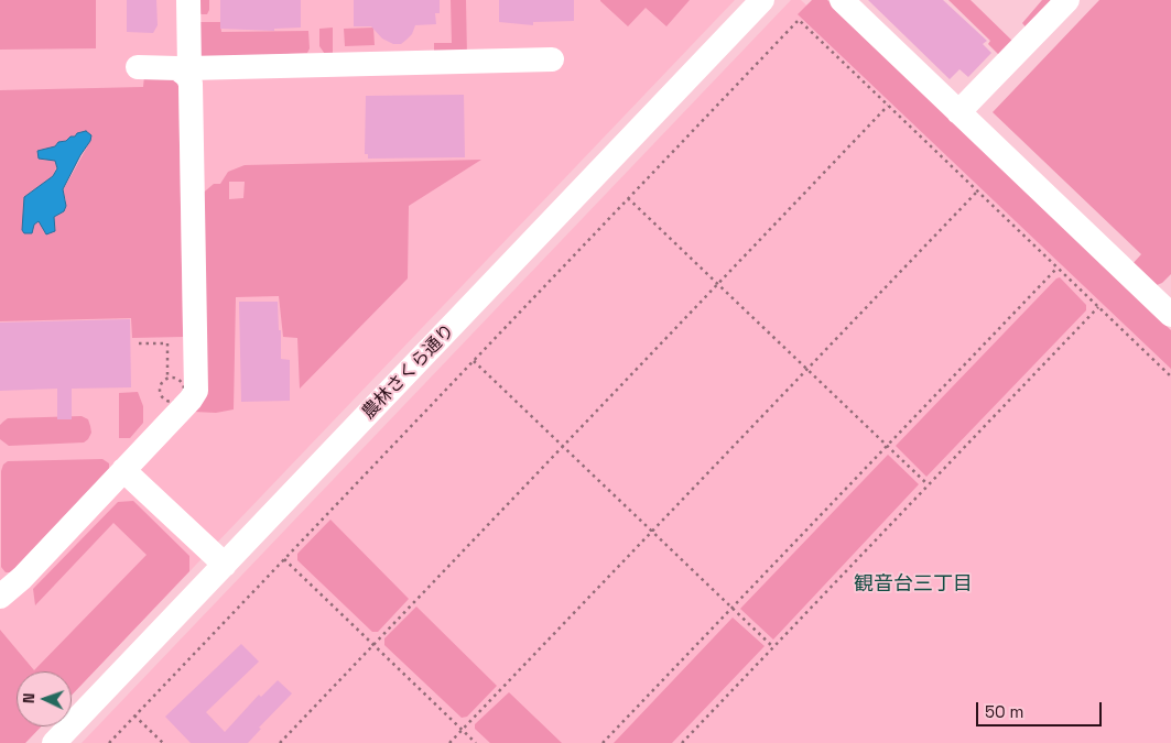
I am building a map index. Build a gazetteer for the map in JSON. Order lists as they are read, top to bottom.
{
  "streets": {
    "street": ["農林さくら通り"]
  },
  "districts": ["観音台三丁目"],
  "scale_bar": "50 m",
  "north": "left"
}
